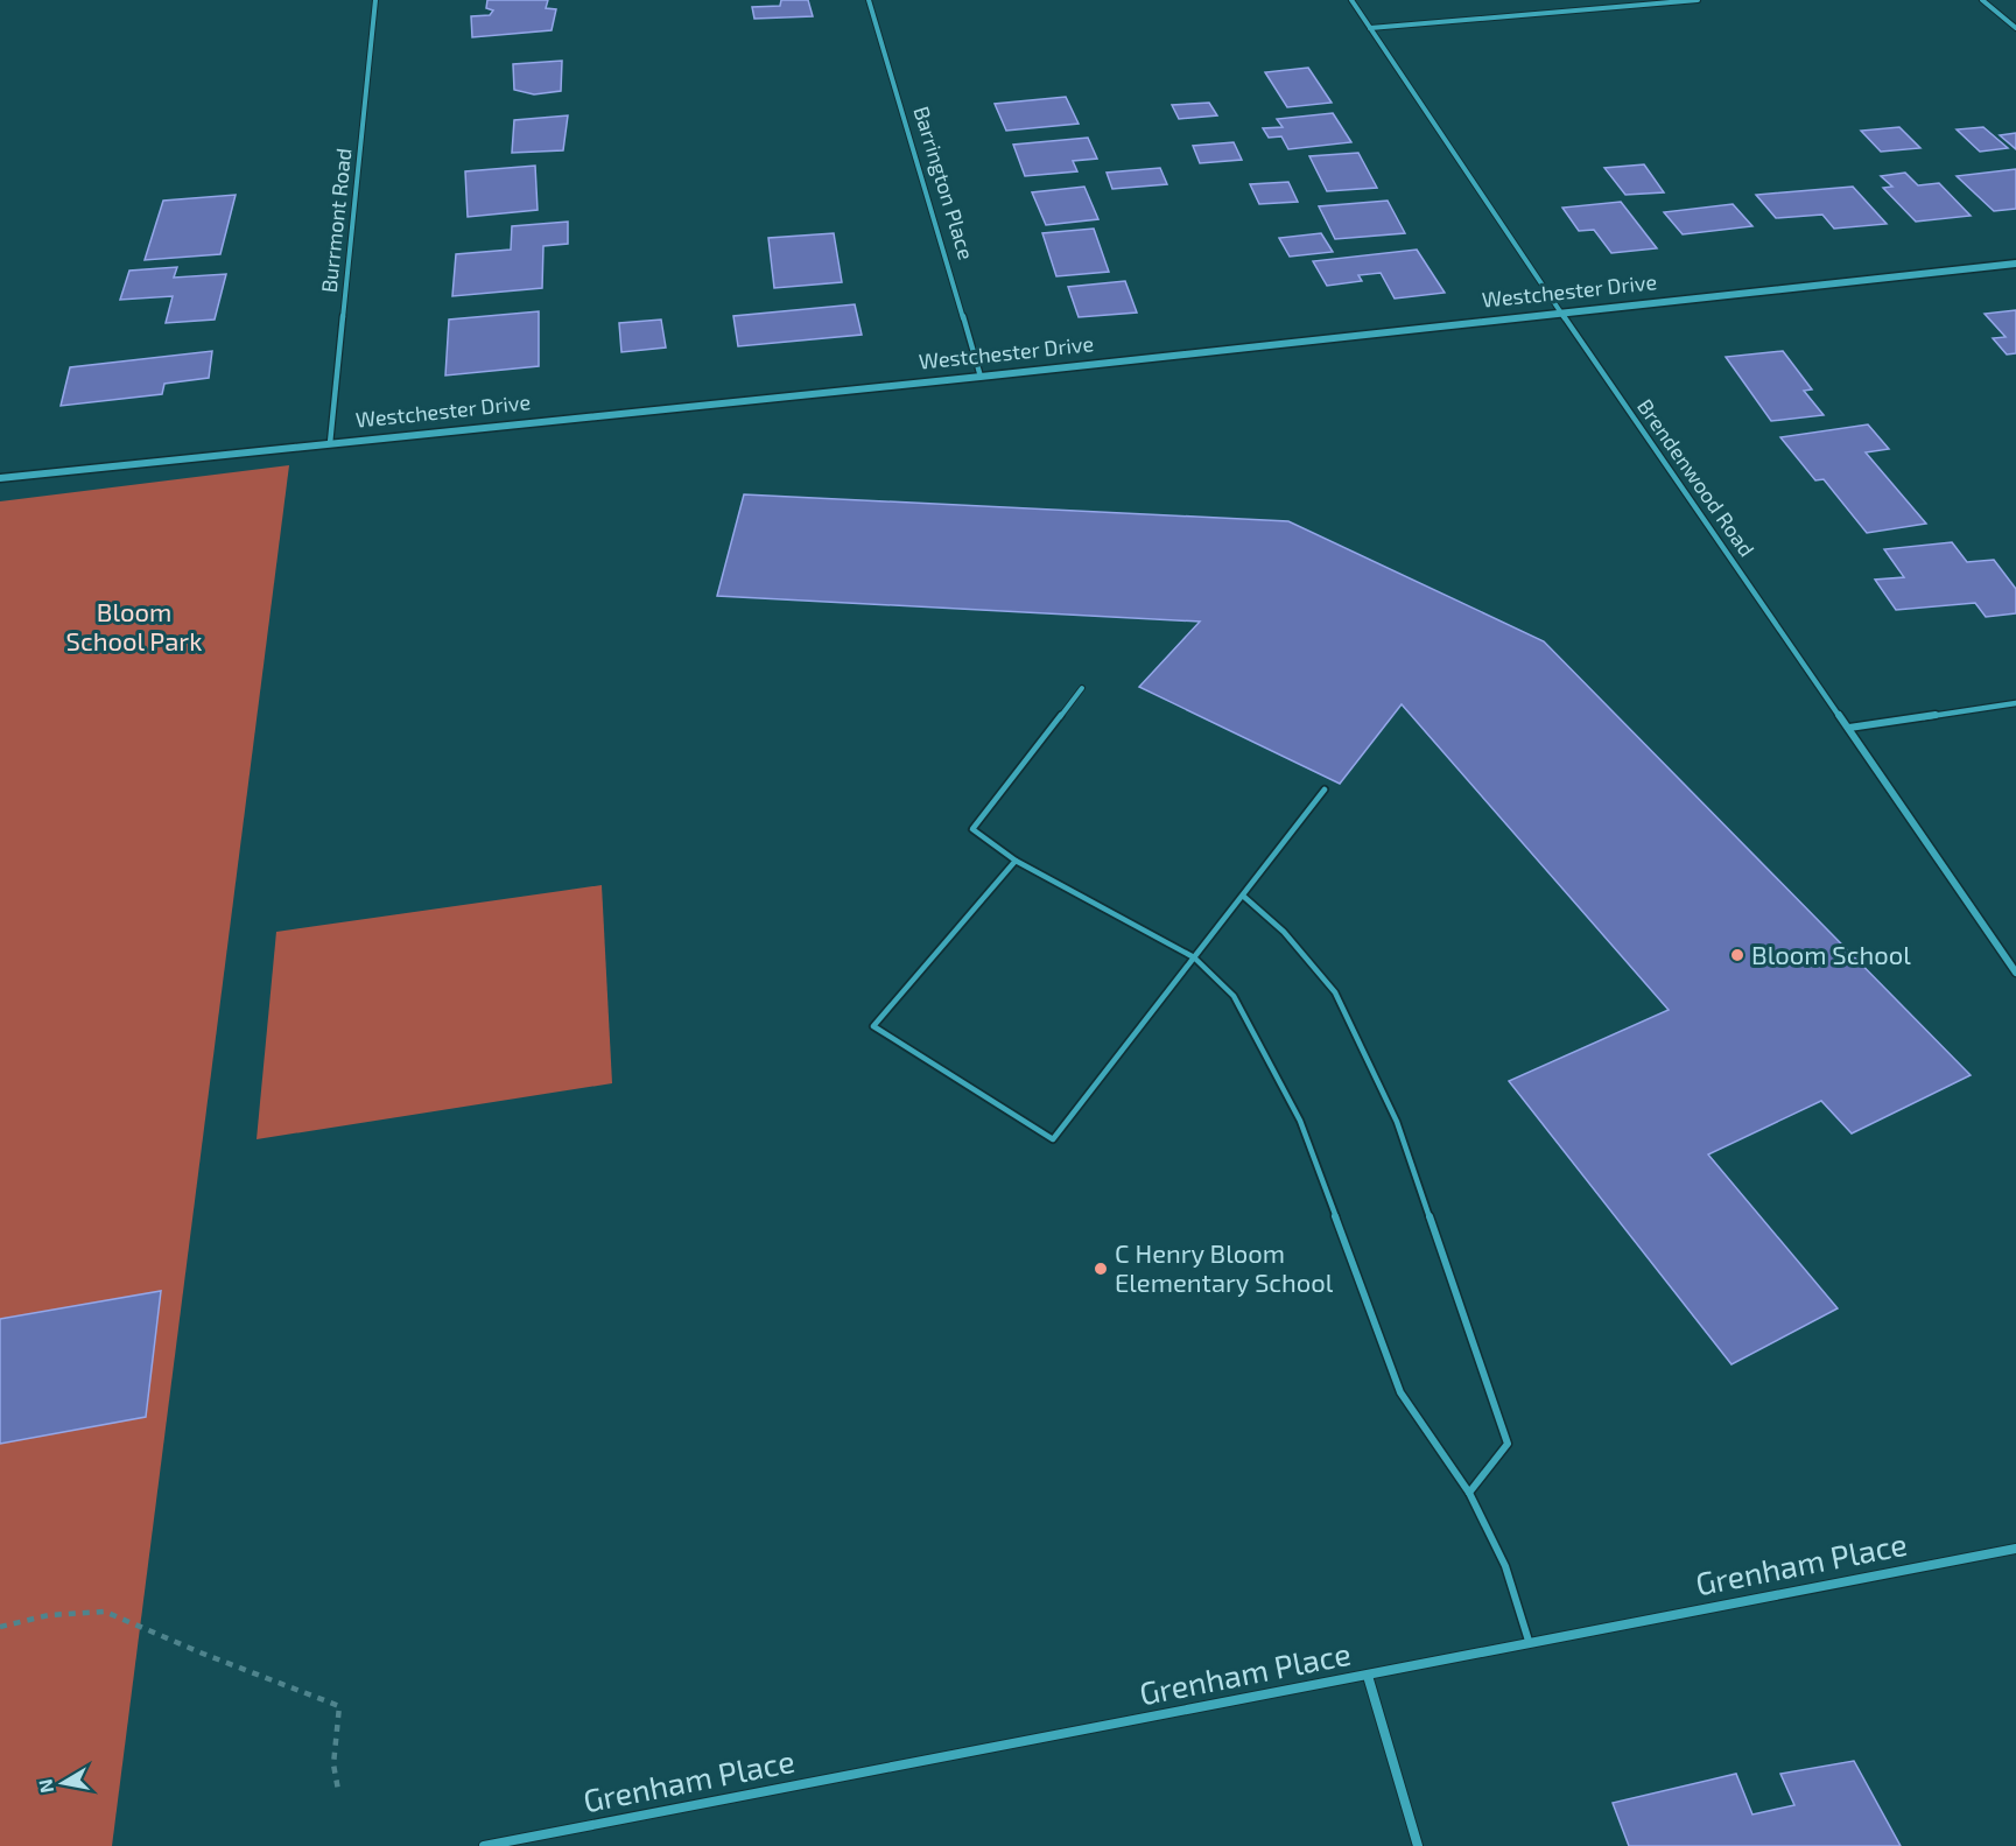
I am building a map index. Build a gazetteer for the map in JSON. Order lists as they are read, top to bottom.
{
  "streets": {
    "street": [
      "Barrington Place",
      "Burrmont Road",
      "Westchester Drive",
      "Brendenwood Road",
      "Grenham Place"
    ]
  },
  "crossings": [
    ["Barrington Place", "Westchester Drive"],
    ["Burrmont Road", "Westchester Drive"],
    ["Westchester Drive", "Brendenwood Road"]
  ],
  "parks": ["Bloom School Park"],
  "places": ["Bloom School", "C Henry Bloom Elementary School"],
  "north": "left"
}
